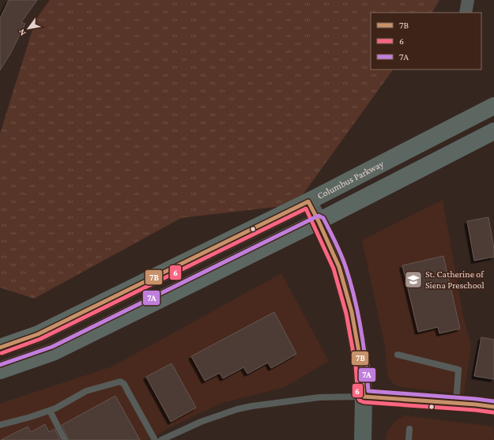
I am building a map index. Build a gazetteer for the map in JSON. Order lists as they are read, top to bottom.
{
  "streets": {
    "main road": ["Columbus Parkway"]
  },
  "places": {
    "school or university": ["St. Catherine of Siena Preschool"]
  },
  "lines": ["transit line 7B", "transit line 6", "transit line 7A"],
  "legend": ["7B", "6", "7A"],
  "north": "bottom left"
}
